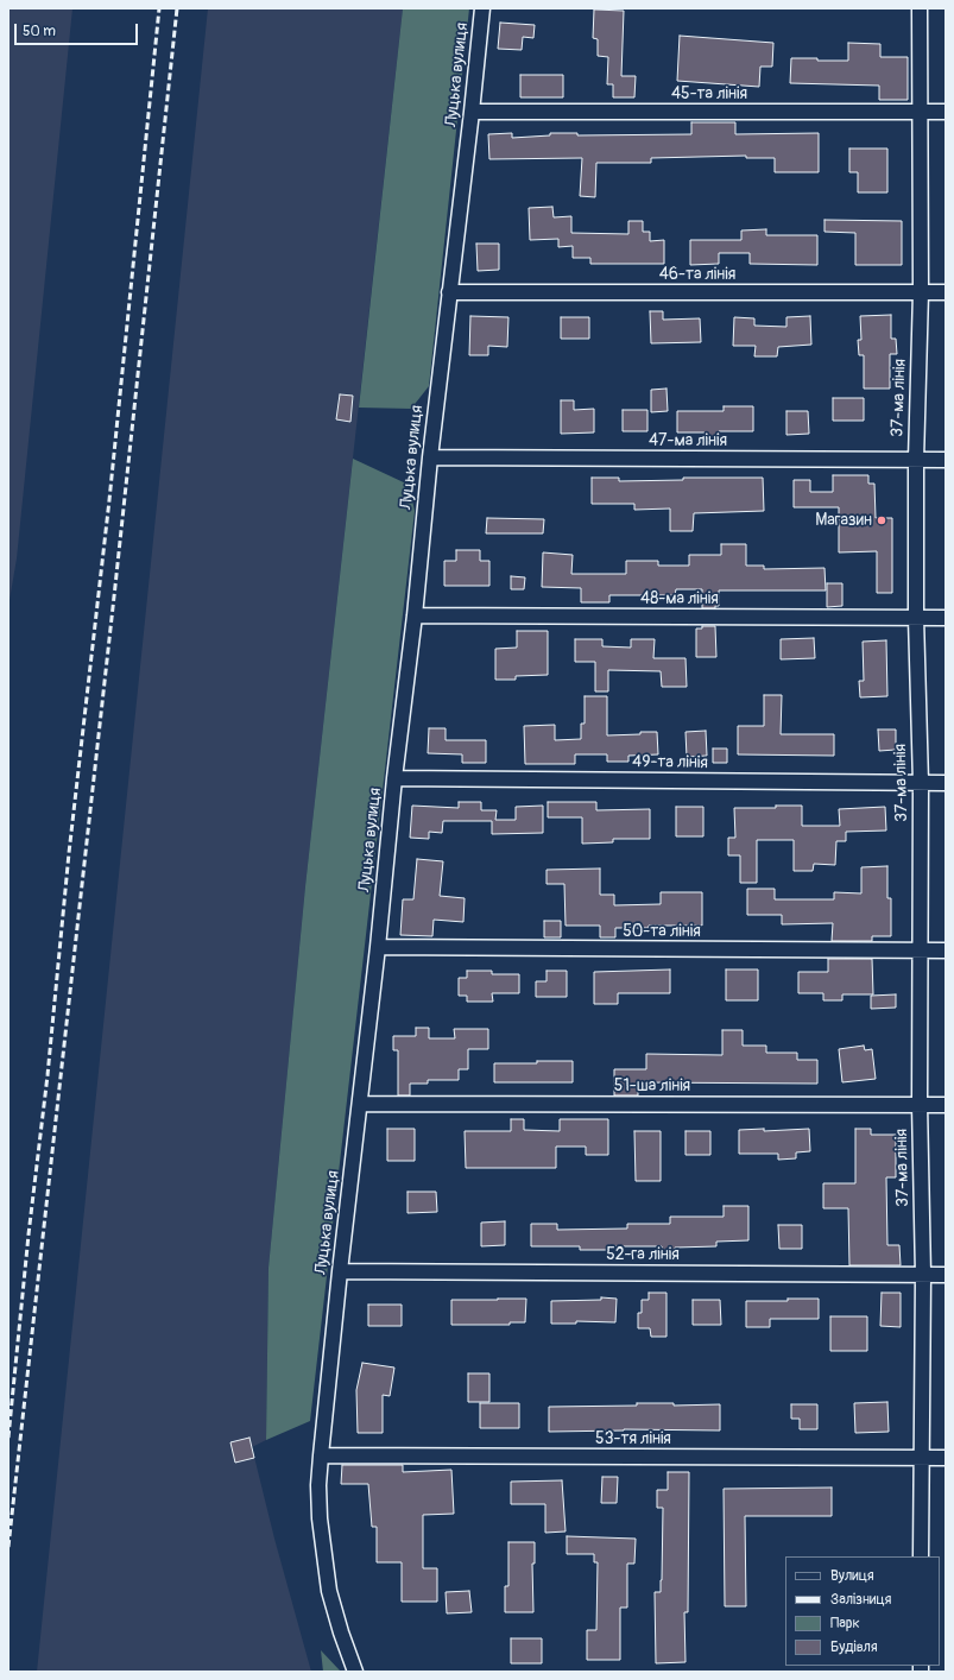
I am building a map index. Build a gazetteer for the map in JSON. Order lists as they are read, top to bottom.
{
  "streets": {
    "street": [
      "Луцька вулиця",
      "45-та лінія",
      "46-та лінія",
      "37-ма лінія",
      "47-ма лінія",
      "48-ма лінія",
      "49-та лінія",
      "50-та лінія",
      "51-ша лінія",
      "52-га лінія",
      "53-тя лінія"
    ]
  },
  "crossings": [
    ["Луцька вулиця", "45-та лінія"],
    ["Луцька вулиця", "46-та лінія"],
    ["Луцька вулиця", "47-ма лінія"],
    ["Луцька вулиця", "48-ма лінія"],
    ["Луцька вулиця", "49-та лінія"],
    ["Луцька вулиця", "50-та лінія"],
    ["Луцька вулиця", "51-ша лінія"],
    ["Луцька вулиця", "52-га лінія"],
    ["Луцька вулиця", "53-тя лінія"],
    ["45-та лінія", "37-ма лінія"],
    ["46-та лінія", "37-ма лінія"],
    ["37-ма лінія", "47-ма лінія"],
    ["37-ма лінія", "48-ма лінія"],
    ["37-ма лінія", "49-та лінія"],
    ["37-ма лінія", "50-та лінія"],
    ["37-ма лінія", "51-ша лінія"],
    ["37-ма лінія", "52-га лінія"],
    ["37-ма лінія", "53-тя лінія"]
  ],
  "places": ["Магазин"],
  "legend": [
    "Вулиця",
    "Залізниця",
    "Парк",
    "Будівля"
  ],
  "scale_bar": "50 m"
}
